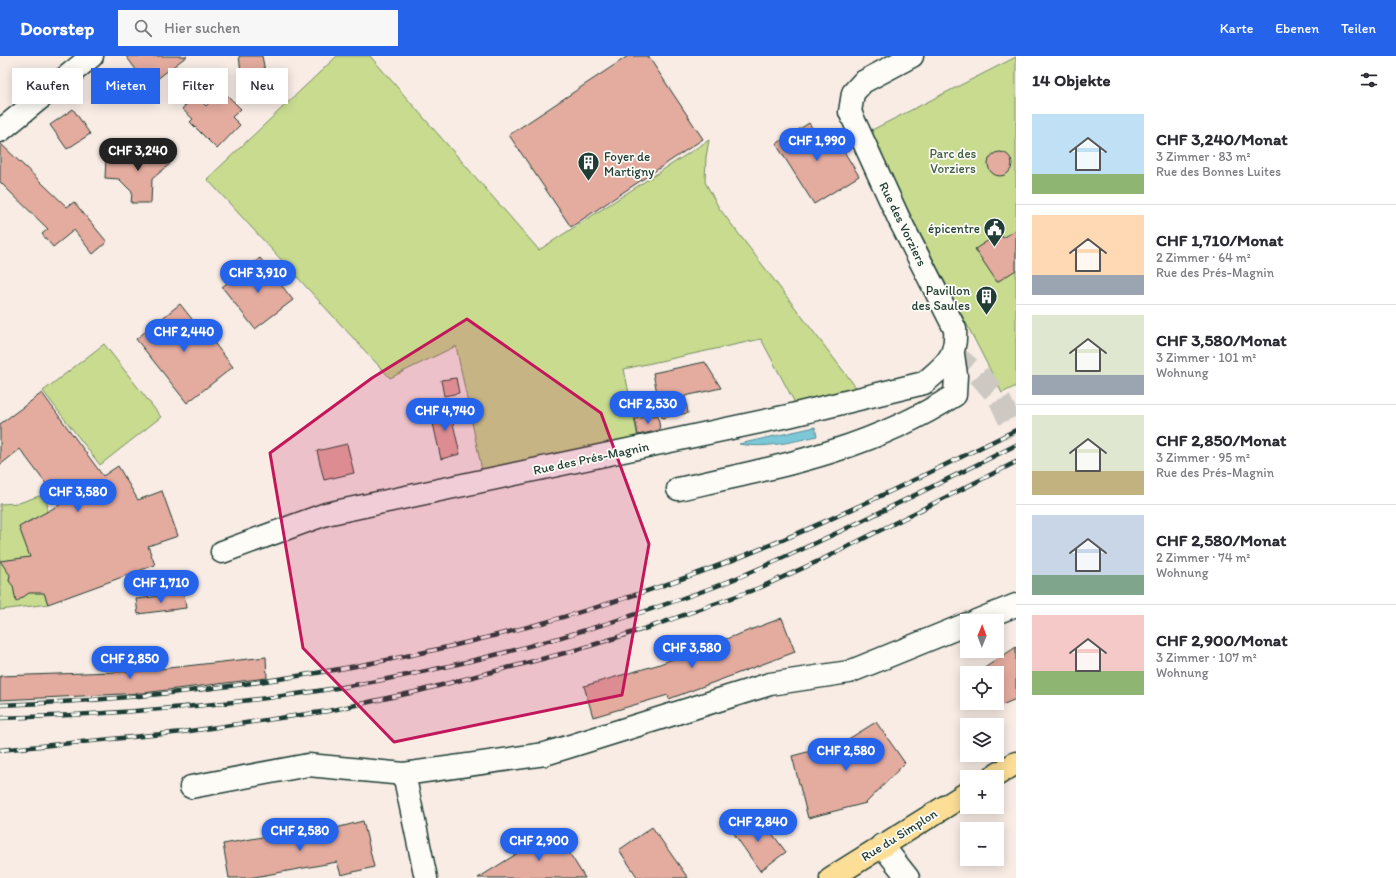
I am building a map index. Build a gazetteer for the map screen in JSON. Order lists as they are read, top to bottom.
{
  "streets": {
    "main road": ["Rue du Simplon"],
    "street": ["Rue des Vorziers", "Rue des Prés-Magnin"]
  },
  "crossings": [
    ["Rue des Vorziers", "Rue des Prés-Magnin"]
  ],
  "parks": ["Parc des Vorziers"],
  "places": {
    "building": ["Foyer de Martigny", "Pavillon des Saules"],
    "public building": ["épicentre"]
  },
  "north": "top",
  "page": {
    "header": "Doorstep",
    "search": "Hier suchen",
    "nav": ["Karte", "Ebenen", "Teilen"],
    "heading": "14 Objekte",
    "chip": [
      "Kaufen",
      "Mieten",
      "Filter",
      "Neu"
    ],
    "list": [
      {
        "name": "CHF 3,240/Monat",
        "note": "3 Zimmer · 83 m² · Rue des Bonnes Luites"
      },
      {
        "name": "CHF 1,710/Monat",
        "note": "2 Zimmer · 64 m² · Rue des Prés-Magnin"
      },
      {
        "name": "CHF 3,580/Monat",
        "note": "3 Zimmer · 101 m² · Wohnung"
      },
      {
        "name": "CHF 2,850/Monat",
        "note": "3 Zimmer · 95 m² · Rue des Prés-Magnin"
      },
      {
        "name": "CHF 2,580/Monat",
        "note": "2 Zimmer · 74 m² · Wohnung"
      },
      {
        "name": "CHF 2,900/Monat",
        "note": "3 Zimmer · 107 m² · Wohnung"
      }
    ],
    "price": [
      "CHF 1,990",
      "CHF 3,240",
      "CHF 3,910",
      "CHF 2,440",
      "CHF 2,530",
      "CHF 4,740",
      "CHF 3,580",
      "CHF 1,710",
      "CHF 3,580",
      "CHF 2,850",
      "CHF 2,580",
      "CHF 2,840",
      "CHF 2,580",
      "CHF 2,900"
    ],
    "map_buttons": ["+", "−"]
  }
}
